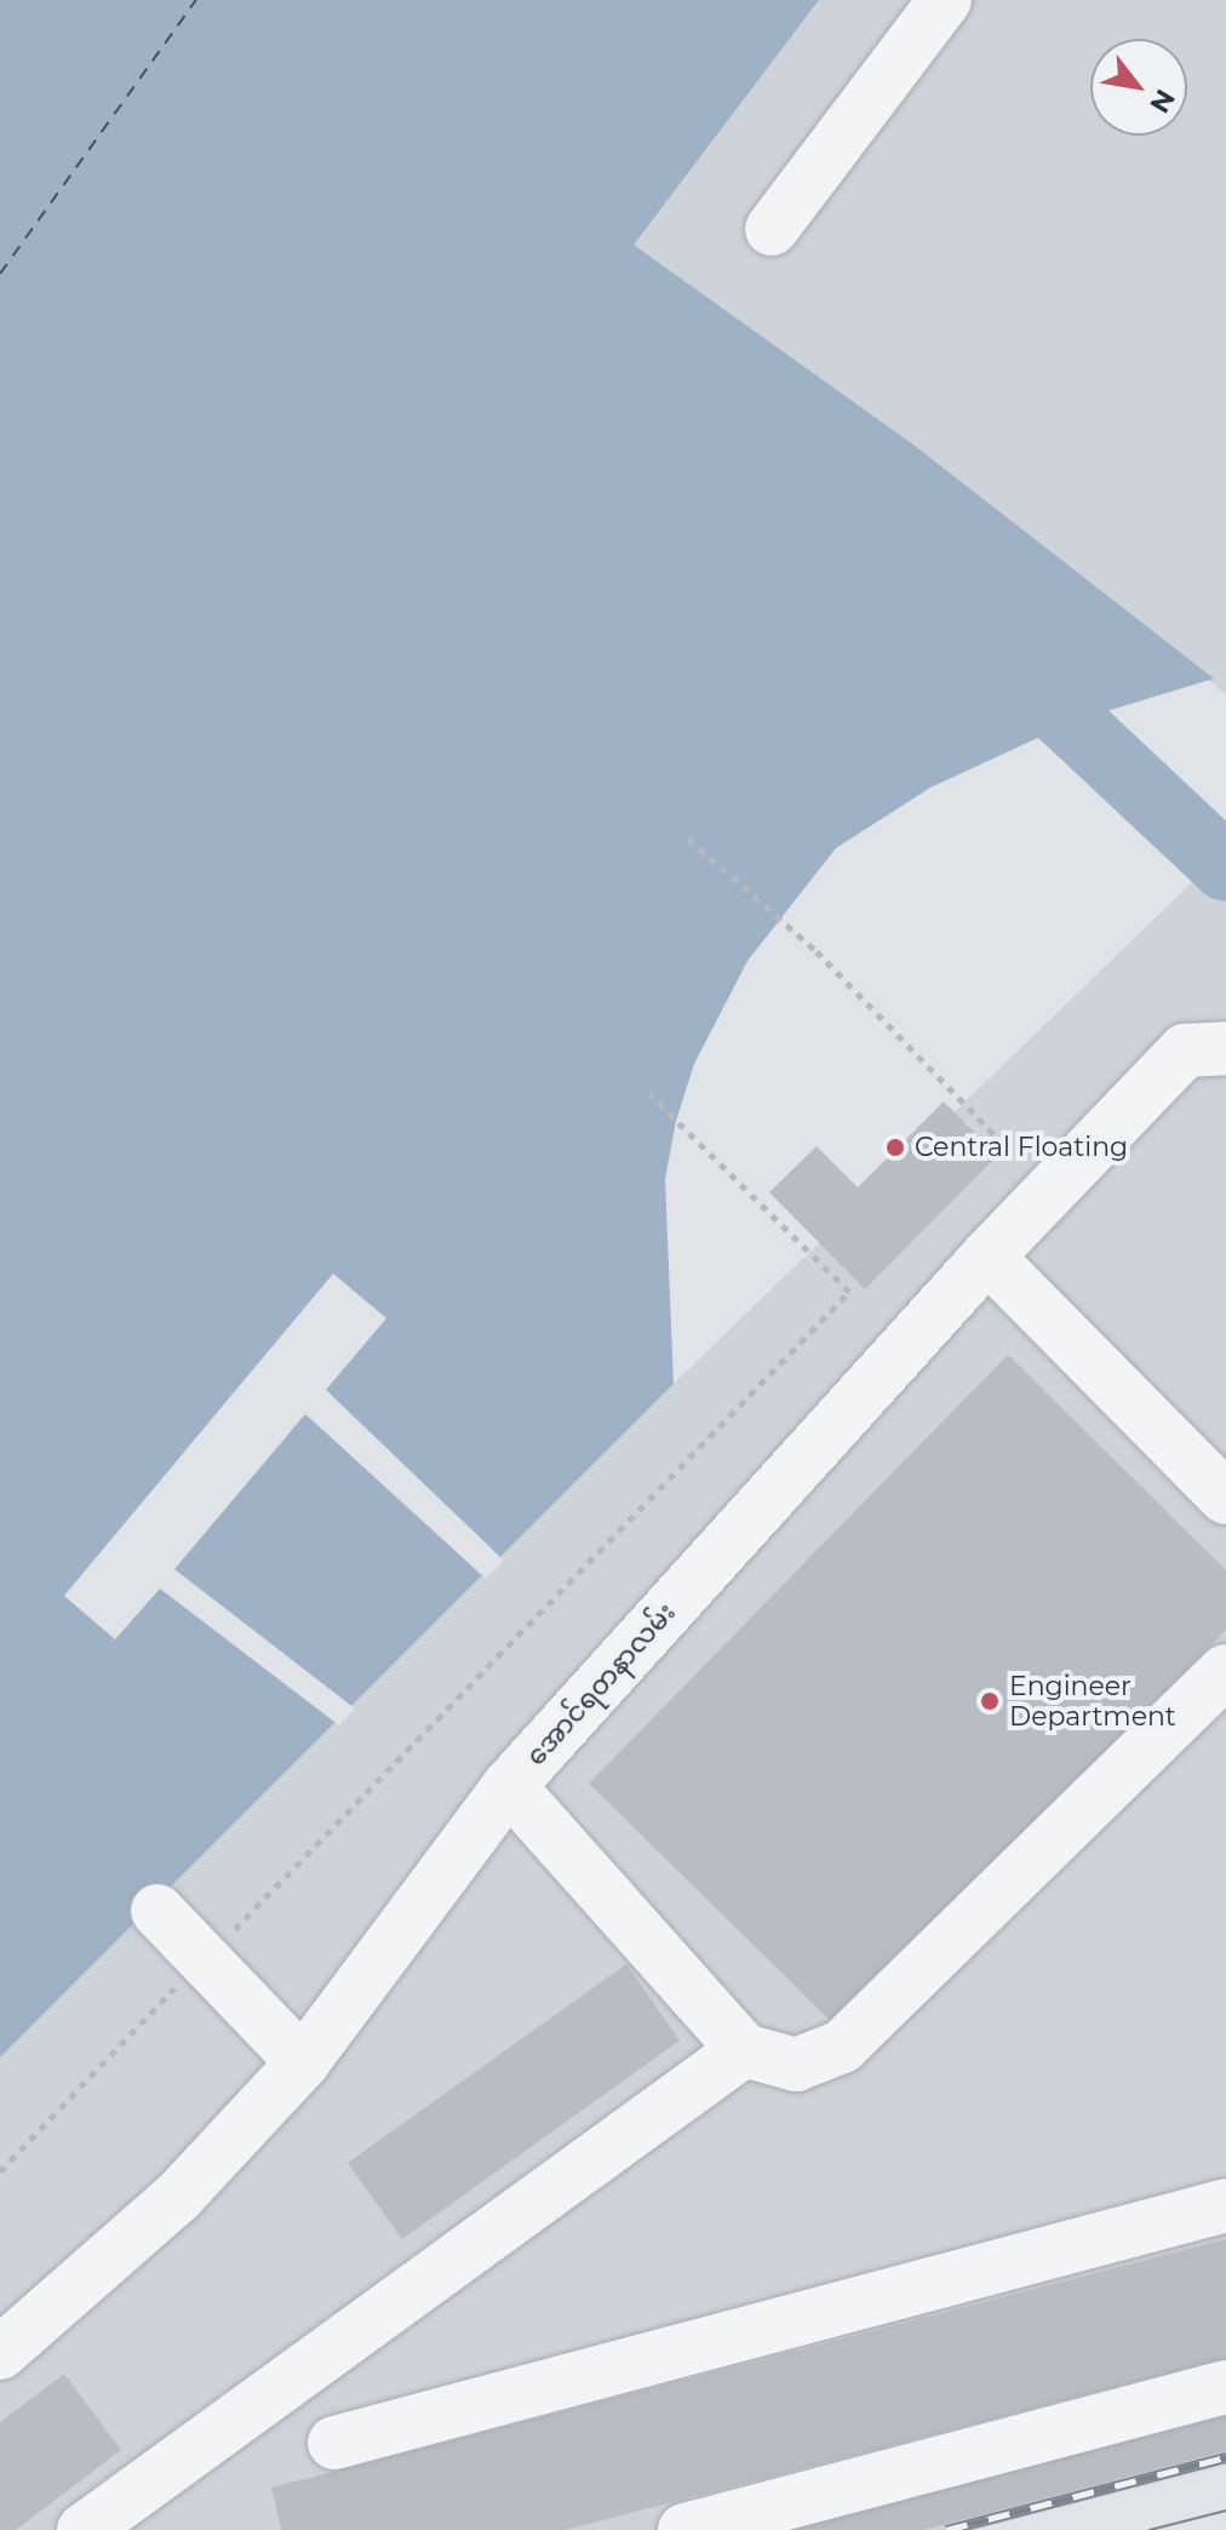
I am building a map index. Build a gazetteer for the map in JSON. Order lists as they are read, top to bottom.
{
  "streets": {
    "street": ["အောင်ရတနာလမ်း"]
  },
  "places": ["Central Floating", "Engineer Department"],
  "north": "bottom right"
}
